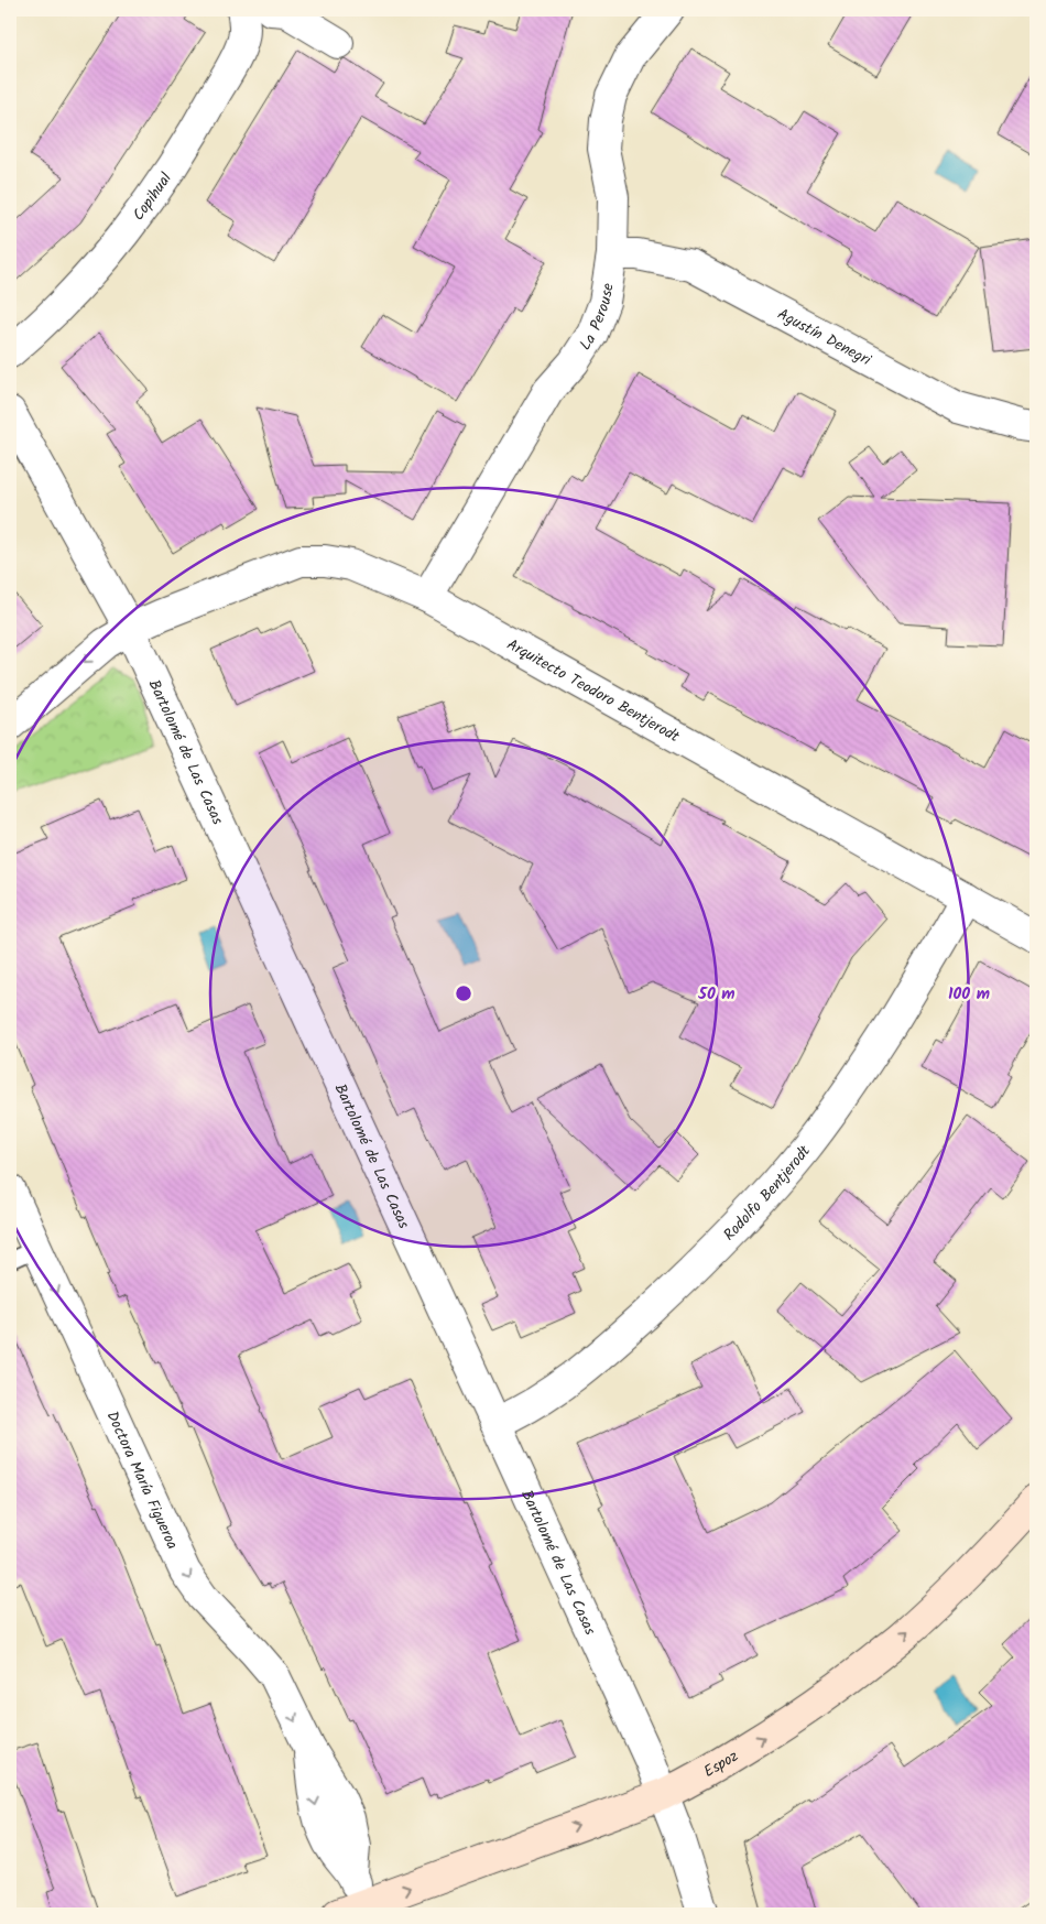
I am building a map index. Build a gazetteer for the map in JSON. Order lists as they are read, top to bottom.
{
  "streets": {
    "street": [
      "Copihual",
      "La Perouse",
      "Agustín Denegri",
      "Arquitecto Teodoro Bentjerodt",
      "Bartolomé de Las Casas",
      "Rodolfo Bentjerodt",
      "Doctora María Figueroa",
      "Espoz"
    ]
  },
  "crossings": [
    ["La Perouse", "Agustín Denegri"],
    ["La Perouse", "Arquitecto Teodoro Bentjerodt"],
    ["Arquitecto Teodoro Bentjerodt", "Bartolomé de Las Casas"],
    ["Arquitecto Teodoro Bentjerodt", "Rodolfo Bentjerodt"],
    ["Bartolomé de Las Casas", "Rodolfo Bentjerodt"],
    ["Bartolomé de Las Casas", "Espoz"],
    ["Doctora María Figueroa", "Espoz"]
  ],
  "one_way": ["Doctora María Figueroa", "Espoz"],
  "rings": ["50 m", "100 m"]
}
